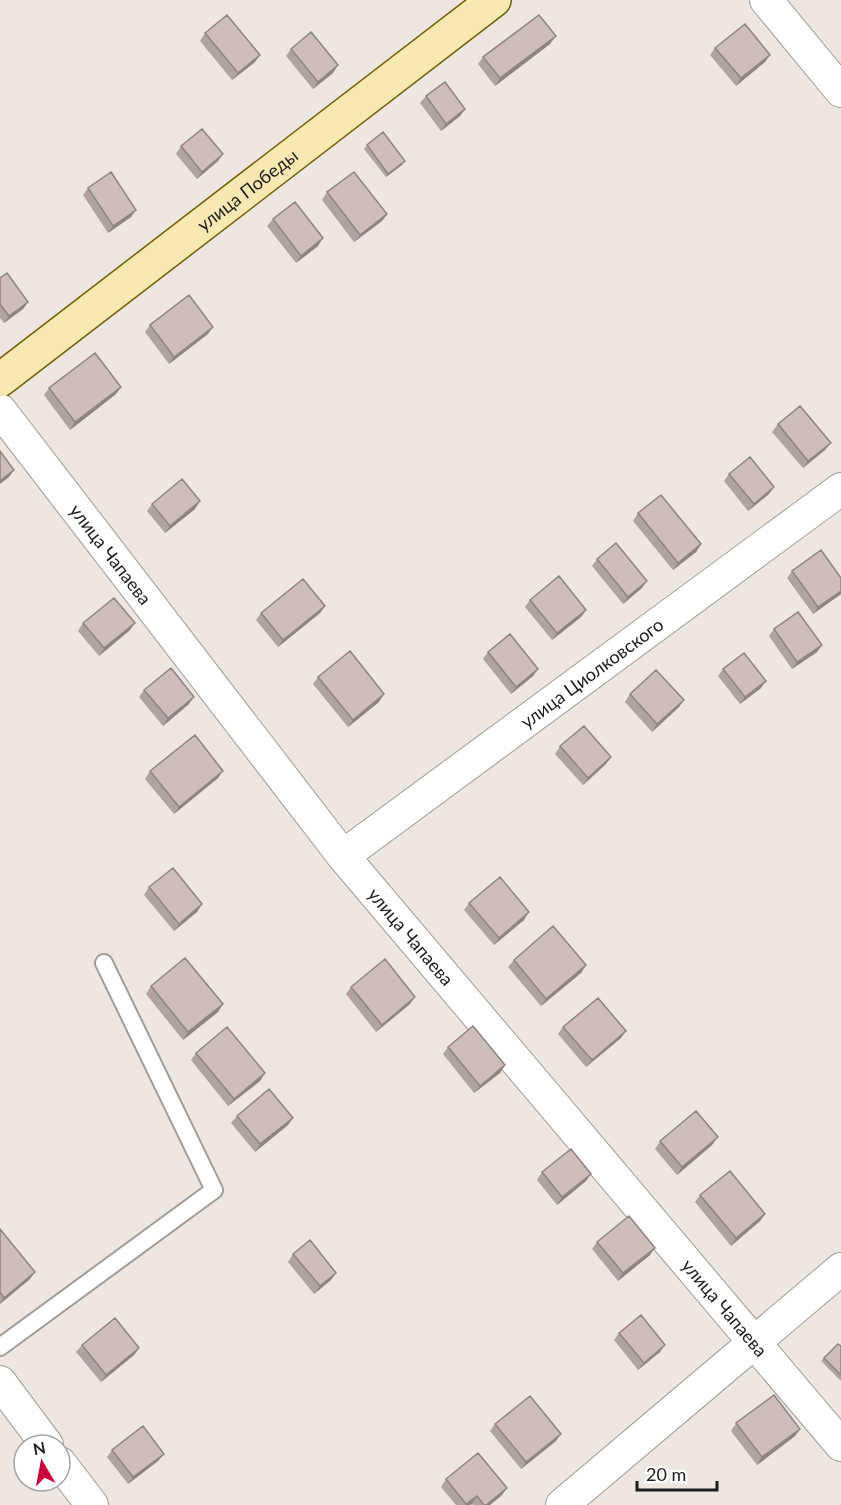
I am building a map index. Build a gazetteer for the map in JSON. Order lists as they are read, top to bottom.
{
  "streets": {
    "street": ["улица Победы", "улица Чапаева", "улица Циолковского"]
  },
  "crossings": [
    ["улица Чапаева", "улица Циолковского"]
  ],
  "scale_bar": "20 m",
  "north": "top"
}
